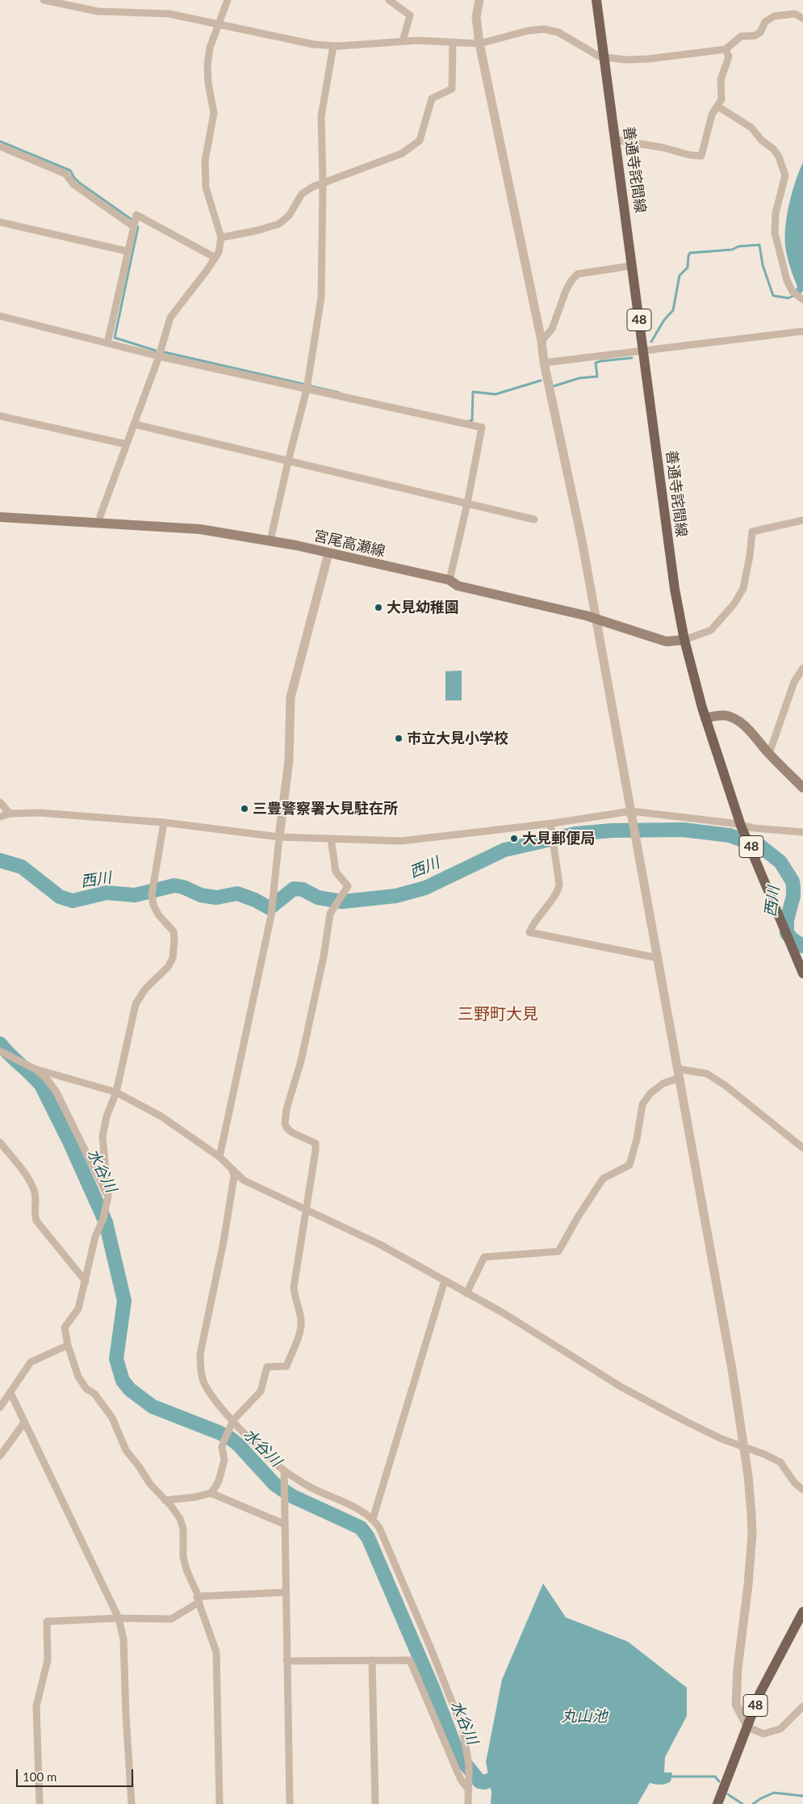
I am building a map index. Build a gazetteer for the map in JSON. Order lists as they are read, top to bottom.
{
  "streets": {
    "main road": ["善通寺詫間線", "48", "宮尾高瀬線"]
  },
  "crossings": [
    ["善通寺詫間線", "宮尾高瀬線"]
  ],
  "districts": ["三野町大見"],
  "water": ["西川", "水谷川", "丸山池"],
  "places": [
    "大見幼稚園",
    "市立大見小学校",
    "三豊警察署大見駐在所",
    "大見郵便局"
  ],
  "scale_bar": "100 m"
}
